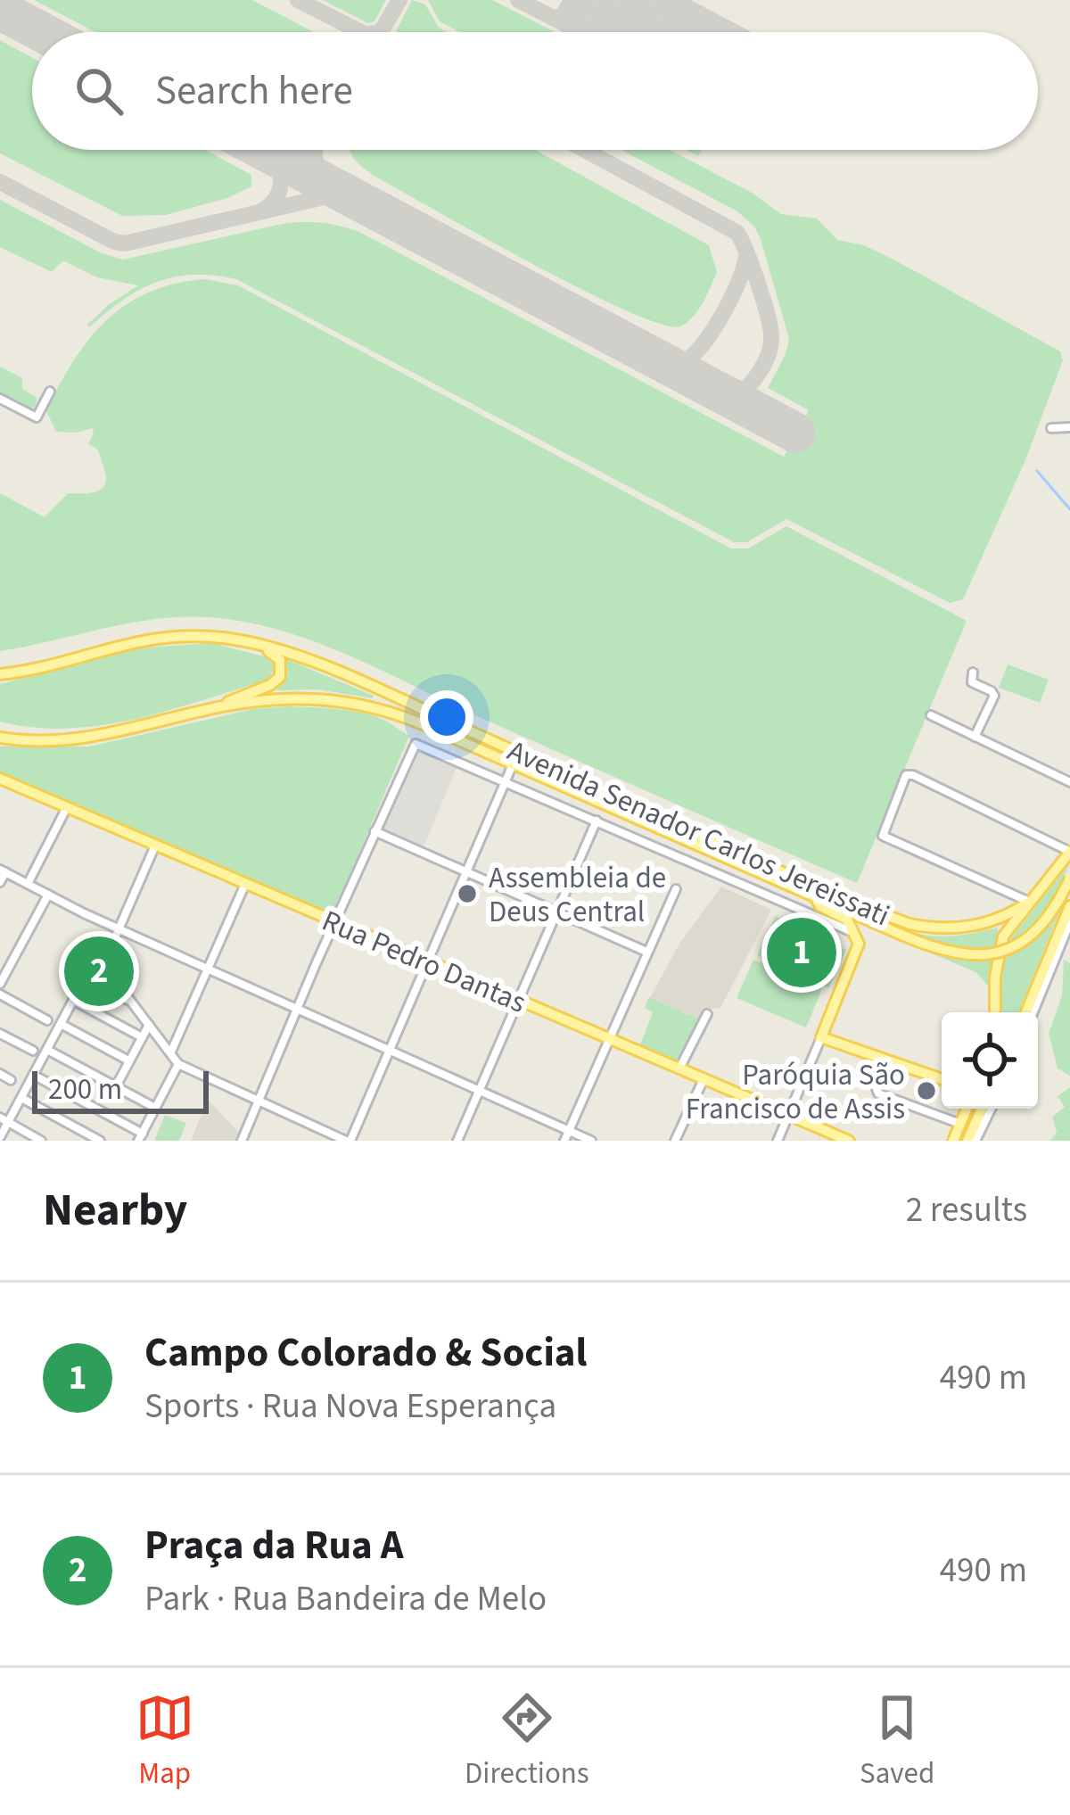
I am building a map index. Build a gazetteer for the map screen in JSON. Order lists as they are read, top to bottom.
{
  "streets": {
    "main road": ["Avenida Senador Carlos Jereissati", "Rua Pedro Dantas"]
  },
  "places": ["Assembleia de Deus Central", "Paróquia São Francisco de Assis"],
  "scale_bar": "200 m",
  "page": {
    "search": "Search here",
    "pins": ["1", "2"],
    "scale": "200 m",
    "heading": ["Nearby", "2 results"],
    "list": [
      {
        "mark": "1",
        "name": "Campo Colorado & Social",
        "note": "Sports · Rua Nova Esperança",
        "value": "490 m"
      },
      {
        "mark": "2",
        "name": "Praça da Rua A",
        "note": "Park · Rua Bandeira de Melo",
        "value": "490 m"
      }
    ],
    "nav": ["Map", "Directions", "Saved"]
  }
}
